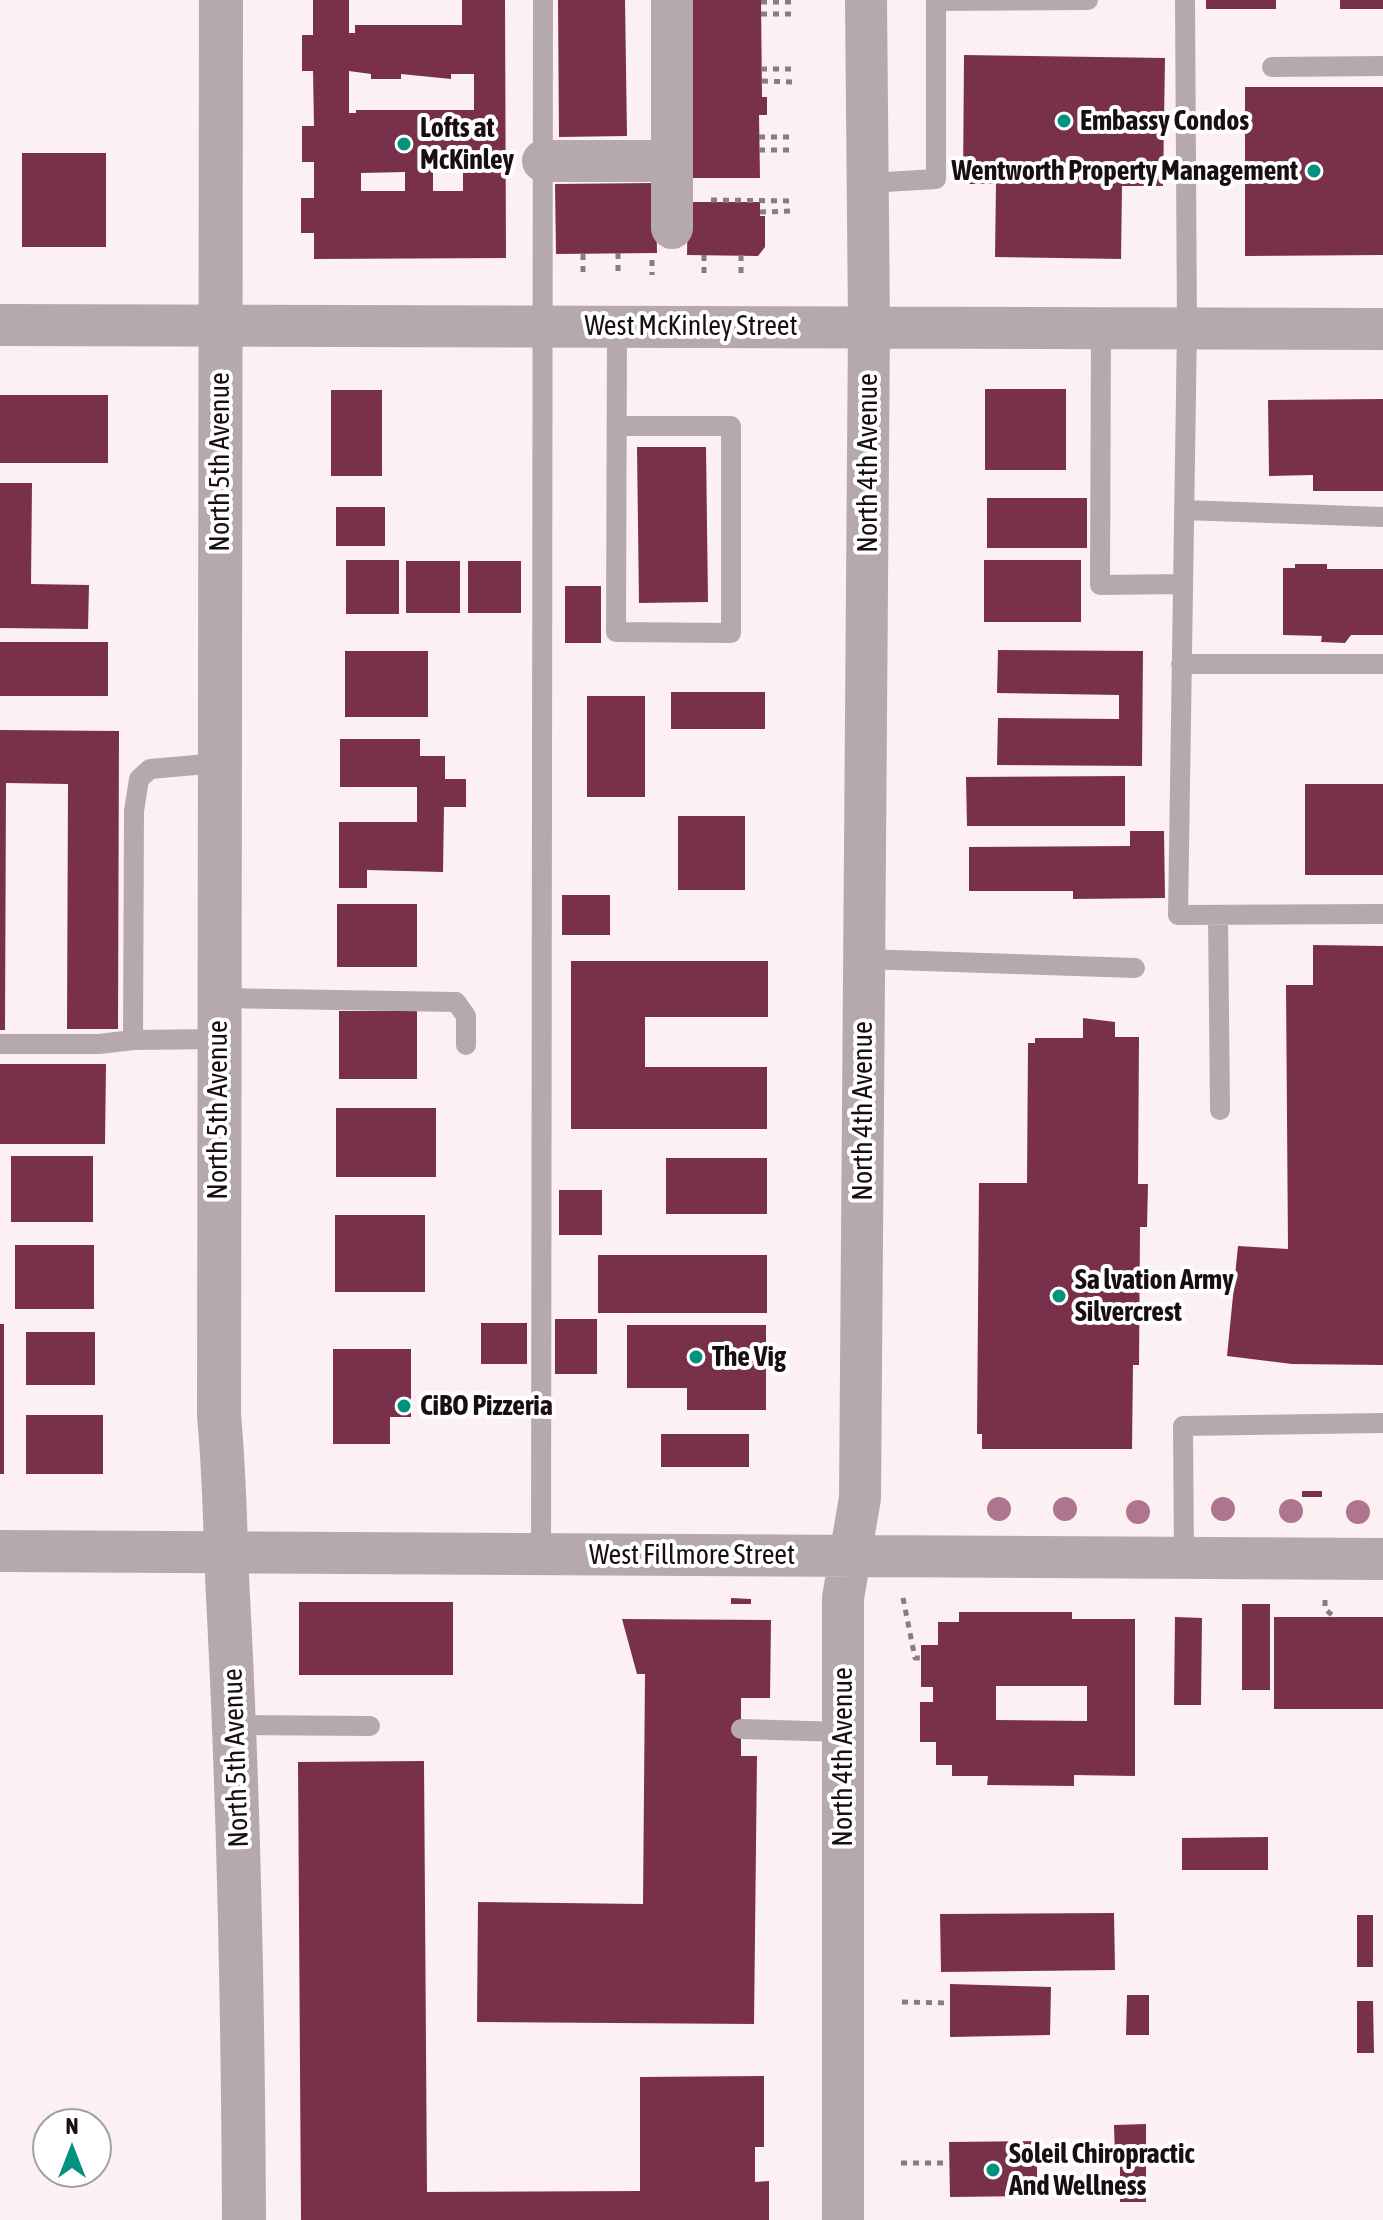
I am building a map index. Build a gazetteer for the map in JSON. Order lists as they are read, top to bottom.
{
  "streets": {
    "street": [
      "West McKinley Street",
      "North 5th Avenue",
      "North 4th Avenue",
      "West Fillmore Street"
    ]
  },
  "crossings": [
    ["West McKinley Street", "North 5th Avenue"],
    ["West McKinley Street", "North 4th Avenue"],
    ["North 5th Avenue", "West Fillmore Street"],
    ["North 4th Avenue", "West Fillmore Street"]
  ],
  "places": [
    "Embassy Condos",
    "Lofts at McKinley",
    "Wentworth Property Management",
    "Sa lvation Army Silvercrest",
    "The Vig",
    "CiBO Pizzeria",
    "Soleil Chiropractic And Wellness"
  ],
  "north": "top"
}
